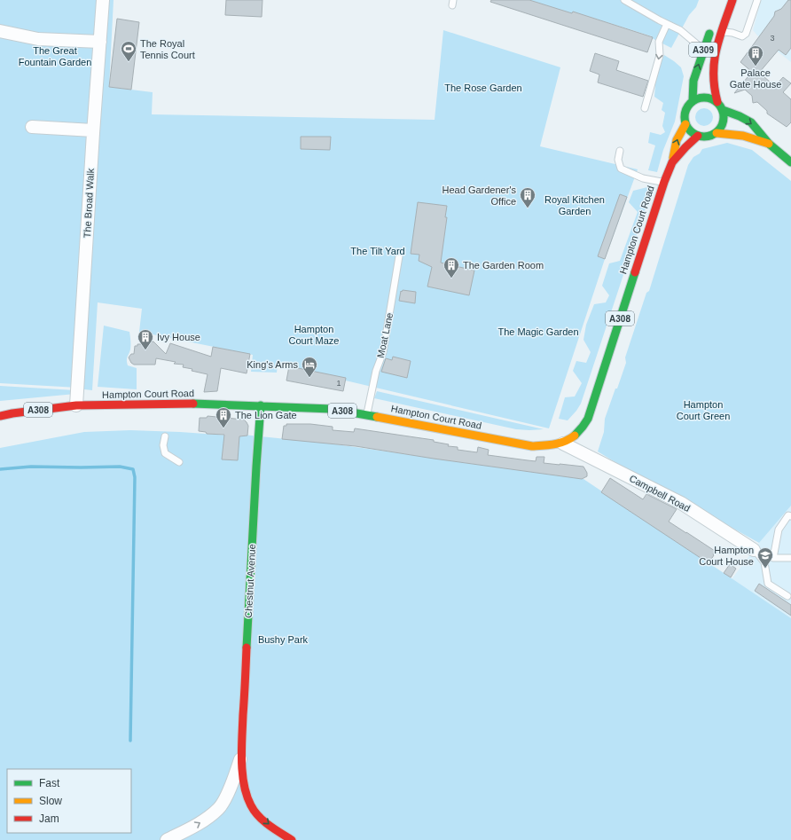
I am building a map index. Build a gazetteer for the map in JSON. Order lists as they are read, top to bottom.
{
  "streets": {
    "main road": [
      "A309",
      "Hampton Court Road",
      "A308",
      "Chestnut Avenue"
    ],
    "street": ["The Broad Walk", "Campbell Road"],
    "lane": ["Moat Lane"]
  },
  "crossings": [
    ["A309", "Hampton Court Road"],
    ["The Broad Walk", "Hampton Court Road"],
    ["Hampton Court Road", "Moat Lane"],
    ["Hampton Court Road", "Campbell Road"],
    ["Hampton Court Road", "Chestnut Avenue"]
  ],
  "parks": [
    "The Great Fountain Garden",
    "The Rose Garden",
    "Royal Kitchen Garden",
    "The Tilt Yard",
    "Hampton Court Maze",
    "The Magic Garden",
    "Hampton Court Green",
    "Bushy Park"
  ],
  "places": {
    "sports": ["The Royal Tennis Court"],
    "building": [
      "Palace Gate House",
      "Head Gardener's Office",
      "The Garden Room",
      "Ivy House",
      "The Lion Gate"
    ],
    "hotel": ["King's Arms"],
    "school or university": ["Hampton Court House"]
  },
  "house_numbers": ["3", "1"],
  "legend": ["Fast", "Slow", "Jam"]
}
